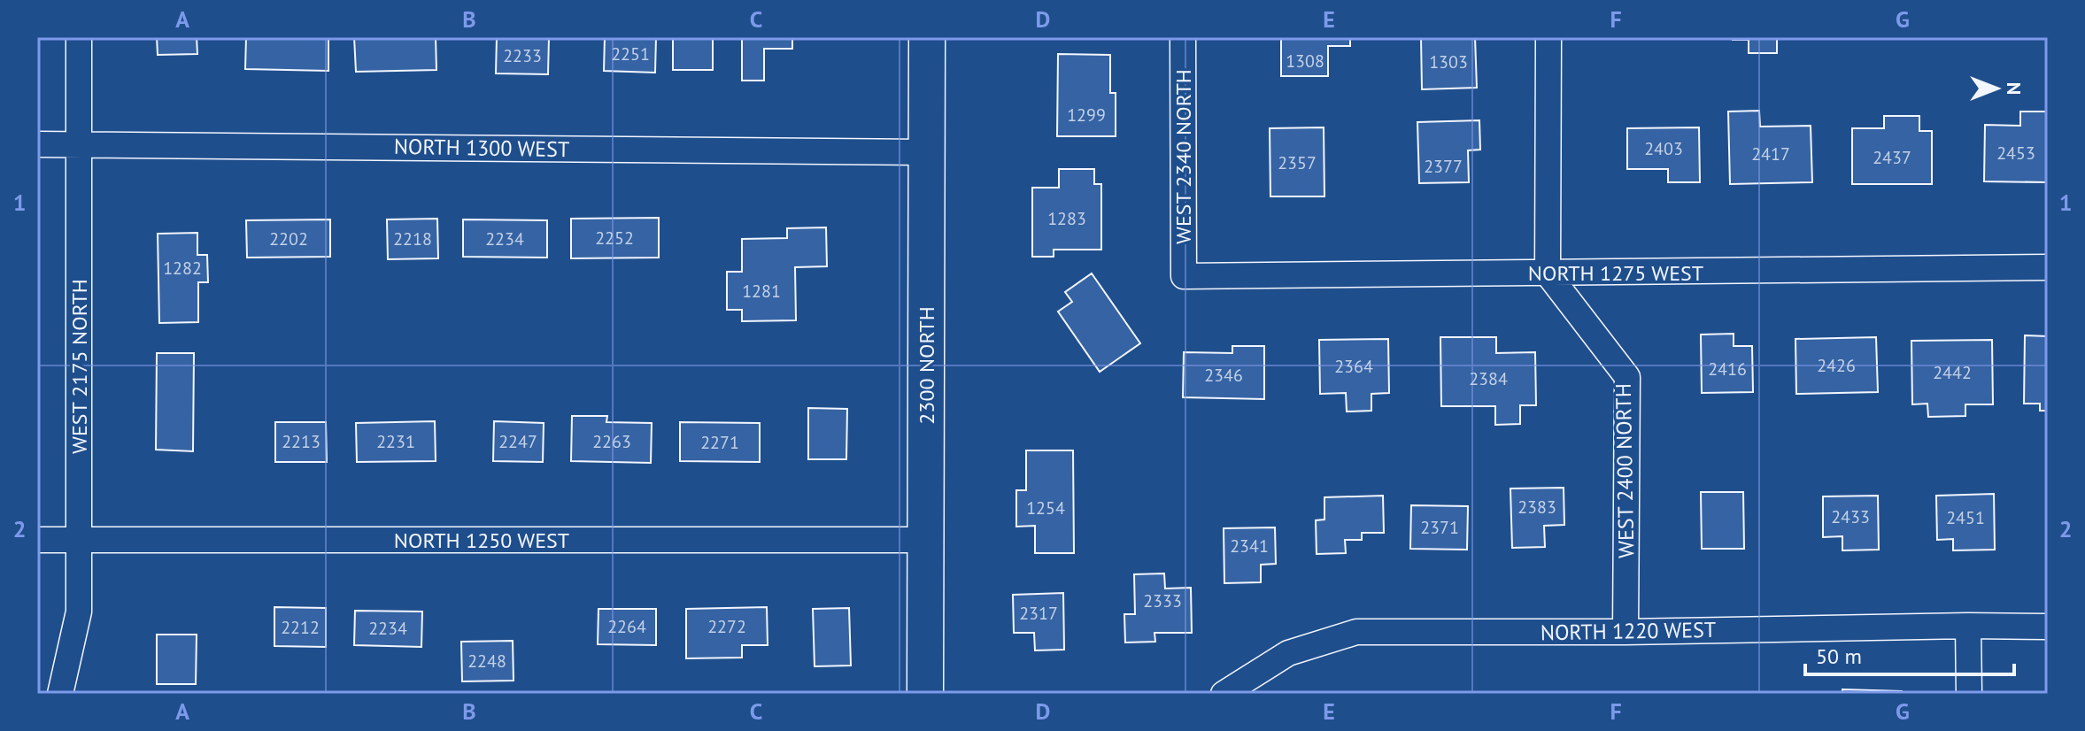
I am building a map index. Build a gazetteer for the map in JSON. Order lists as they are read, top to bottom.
{
  "streets": {
    "street": [
      "NORTH 1300 WEST",
      "WEST 2340 NORTH",
      "NORTH 1275 WEST",
      "2300 NORTH",
      "WEST 2175 NORTH",
      "WEST 2400 NORTH",
      "NORTH 1250 WEST",
      "NORTH 1220 WEST"
    ]
  },
  "crossings": [
    ["NORTH 1300 WEST", "2300 NORTH"],
    ["NORTH 1300 WEST", "WEST 2175 NORTH"],
    ["WEST 2340 NORTH", "NORTH 1275 WEST"],
    ["NORTH 1275 WEST", "WEST 2400 NORTH"],
    ["2300 NORTH", "NORTH 1250 WEST"],
    ["WEST 2175 NORTH", "NORTH 1250 WEST"],
    ["WEST 2400 NORTH", "NORTH 1220 WEST"]
  ],
  "house_numbers": [
    "2251",
    "2233",
    "1308",
    "1303",
    "1299",
    "2403",
    "2453",
    "2417",
    "2437",
    "2357",
    "2377",
    "1283",
    "2252",
    "2202",
    "2218",
    "2234",
    "1282",
    "1281",
    "2426",
    "2364",
    "2416",
    "2442",
    "2346",
    "2384",
    "2213",
    "2231",
    "2247",
    "2263",
    "2271",
    "2383",
    "1254",
    "2433",
    "2451",
    "2371",
    "2341",
    "2333",
    "2317",
    "2264",
    "2272",
    "2212",
    "2234",
    "2248"
  ],
  "scale_bar": "50 m",
  "north": "right",
  "grid": {
    "columns": [
      "A",
      "B",
      "C",
      "D",
      "E",
      "F",
      "G"
    ],
    "rows": ["1", "2"]
  }
}
